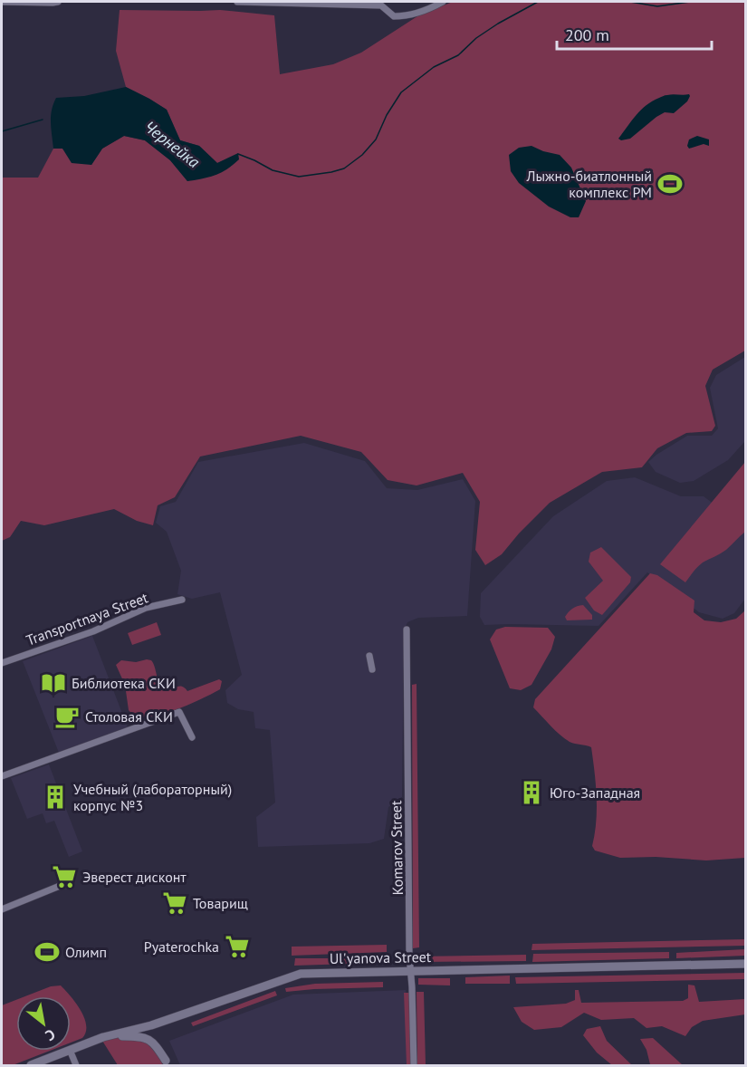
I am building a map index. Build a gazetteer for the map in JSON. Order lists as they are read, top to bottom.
{
  "streets": {
    "main road": ["Ul'yanova Street"],
    "street": ["Transportnaya Street", "Komarov Street"]
  },
  "crossings": [
    ["Komarov Street", "Ul'yanova Street"]
  ],
  "water": ["Чернейка"],
  "places": {
    "sports": ["Лыжно-биатлонный комплекс РМ", "Олимп"],
    "library": ["Библиотека СКИ"],
    "cafe": ["Столовая СКИ"],
    "building": ["Юго-Западная", "Учебный (лабораторный) корпус №3"],
    "supermarket": ["Эверест дисконт", "Товарищ", "Pyaterochka"]
  },
  "scale_bar": "200 m",
  "north": "bottom right"
}
